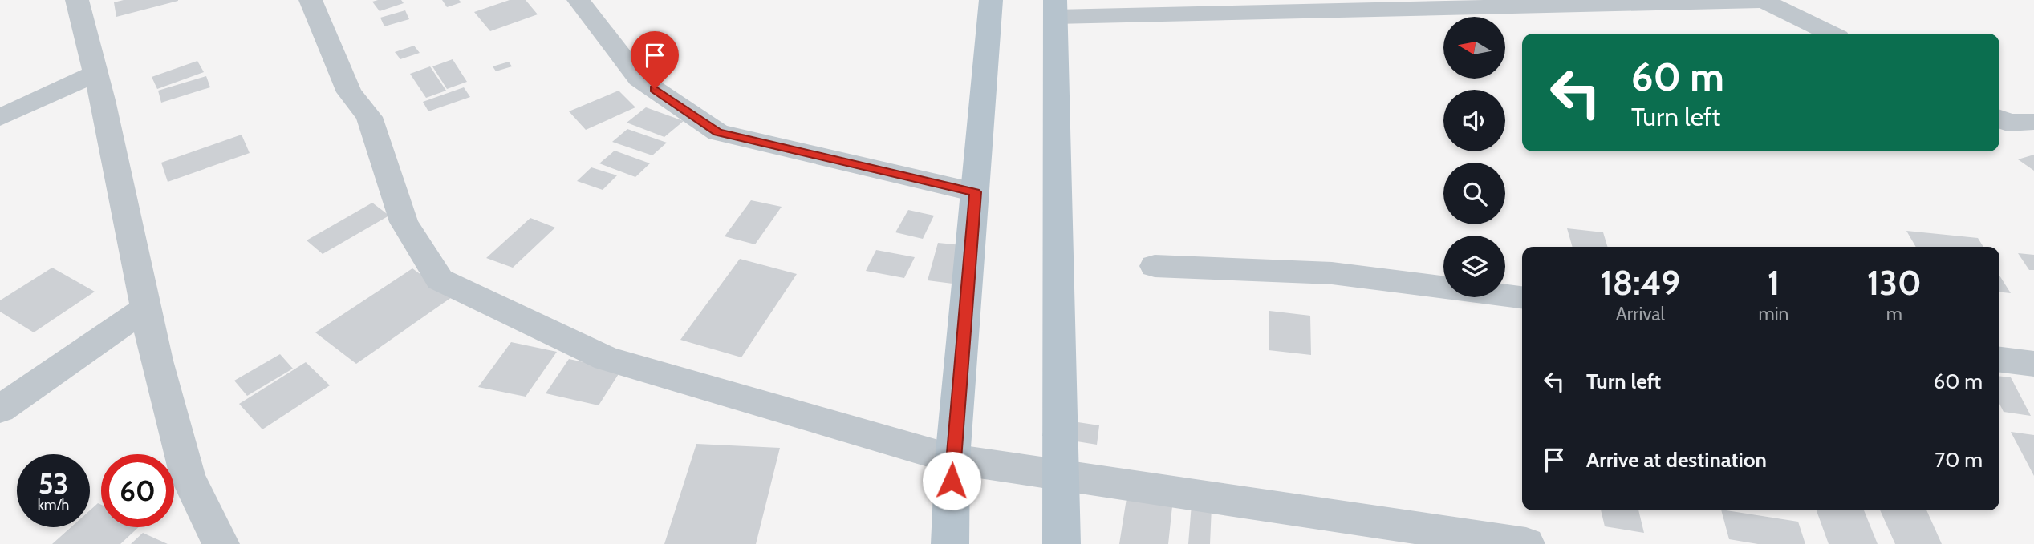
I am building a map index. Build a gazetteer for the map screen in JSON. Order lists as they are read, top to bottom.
{
  "north": "left",
  "page": {
    "turn": ["60 m", "Turn left"],
    "eta": [
      "18:49",
      "Arrival",
      "1",
      "min",
      "130",
      "m"
    ],
    "list": [
      {
        "name": "Turn left",
        "value": "60 m"
      },
      {
        "name": "Arrive at destination",
        "value": "70 m"
      }
    ],
    "speed": "53 km/h",
    "limit": "60"
  }
}
